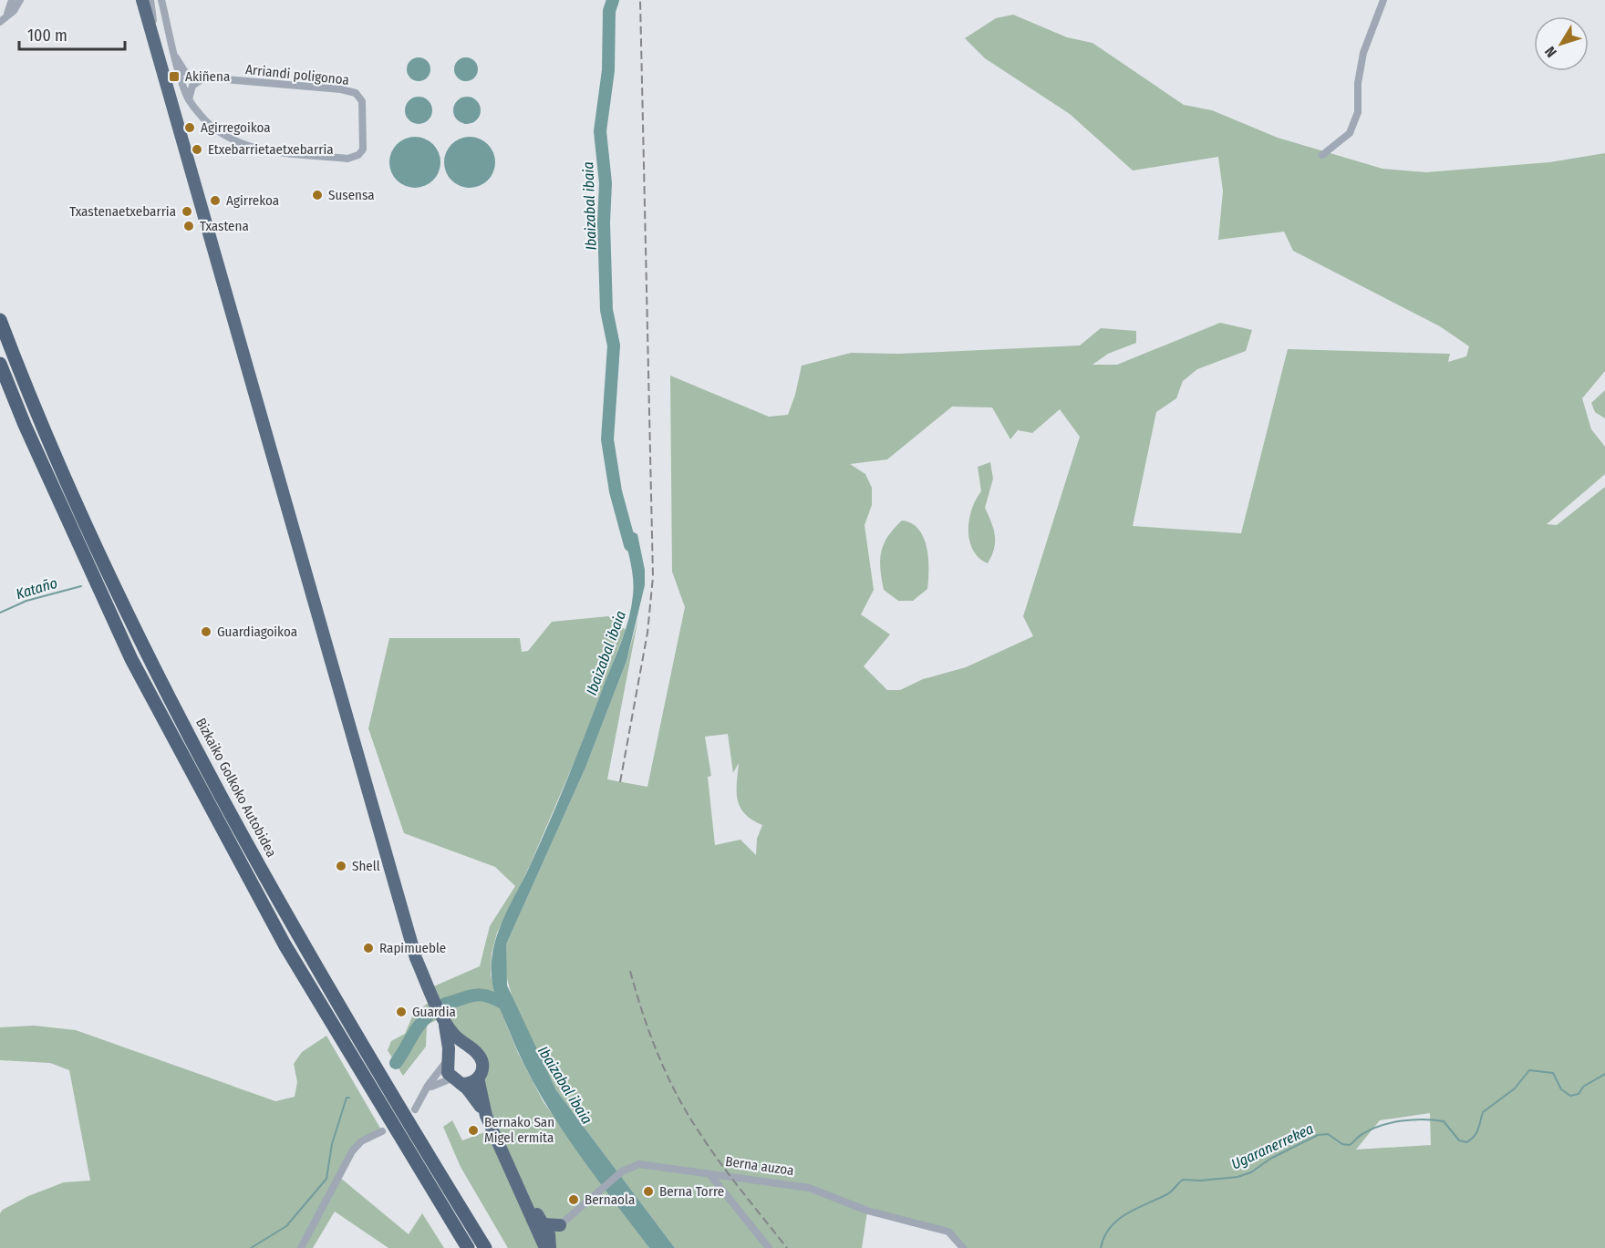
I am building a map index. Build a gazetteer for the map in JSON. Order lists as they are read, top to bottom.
{
  "streets": {
    "highway": ["Bizkaiko Golkoko Autobidea"],
    "street": ["Arriandi poligonoa", "Berna auzoa"]
  },
  "water": ["Ibaizabal ibaia", "Kataño", "Ugaranerrekea"],
  "places": {
    "transit": ["Akiñena"],
    "other": [
      "Agirregoikoa",
      "Etxebarrietaetxebarria",
      "Susensa",
      "Agirrekoa",
      "Txastenaetxebarria",
      "Txastena",
      "Guardiagoikoa",
      "Shell",
      "Rapimueble",
      "Guardia",
      "Bernako San Migel ermita",
      "Berna Torre",
      "Bernaola"
    ]
  },
  "scale_bar": "100 m",
  "north": "bottom left"
}
